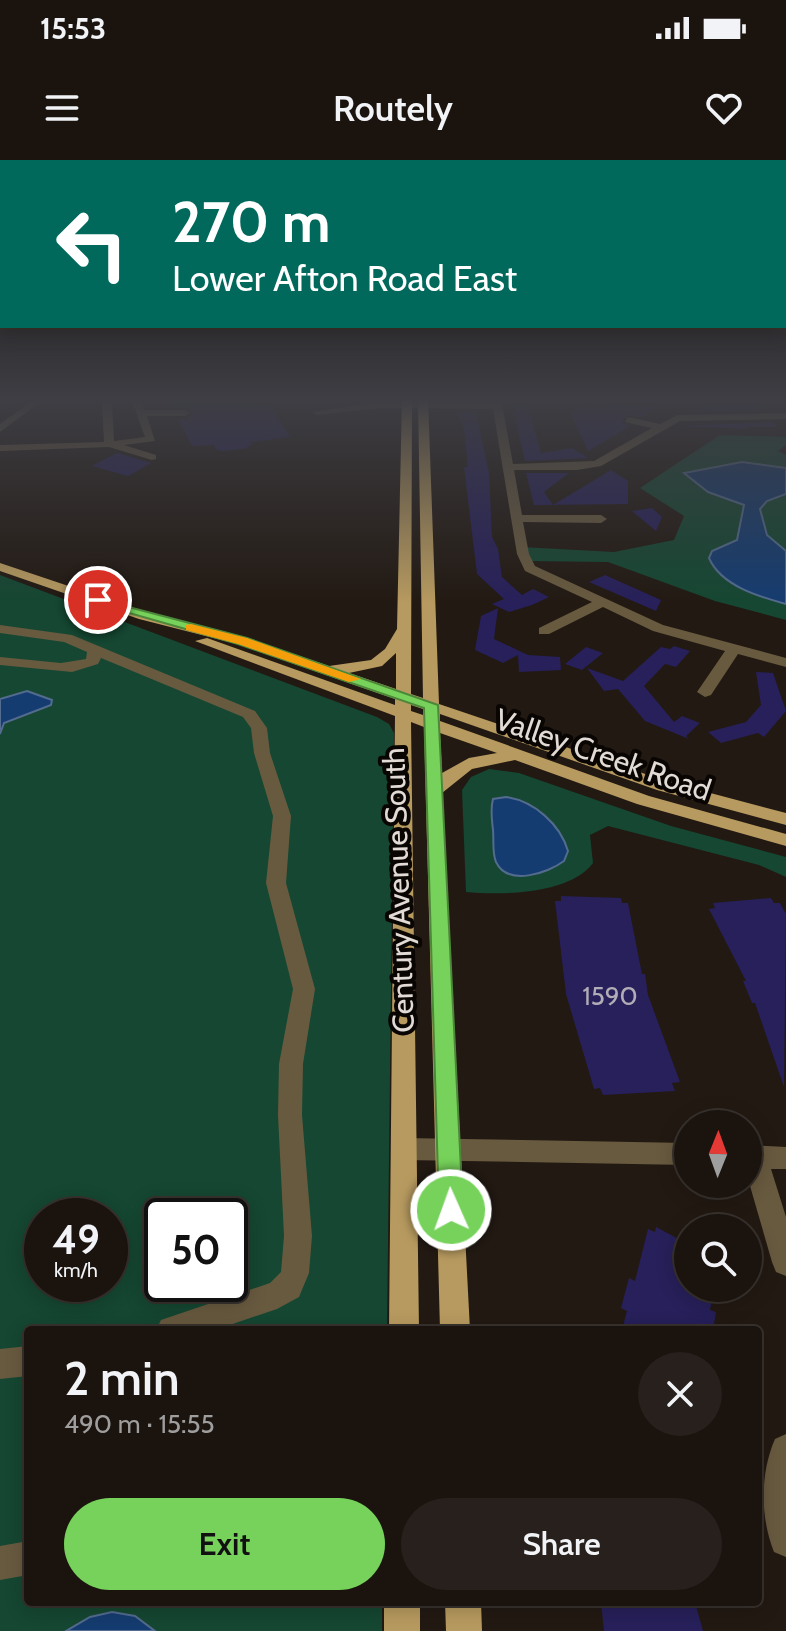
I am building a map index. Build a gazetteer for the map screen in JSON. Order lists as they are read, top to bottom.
{
  "streets": {
    "main road": ["Valley Creek Road", "Century Avenue South"]
  },
  "crossings": [
    ["Valley Creek Road", "Century Avenue South"]
  ],
  "house_numbers": ["1590"],
  "north": "top",
  "page": {
    "status": "15:53",
    "header": "Routely",
    "turn": ["270 m", "Lower Afton Road East"],
    "speed": "49 km/h",
    "limit": "50",
    "heading": ["2 min", "490 m · 15:55"],
    "buttons": ["Exit", "Share"]
  }
}
